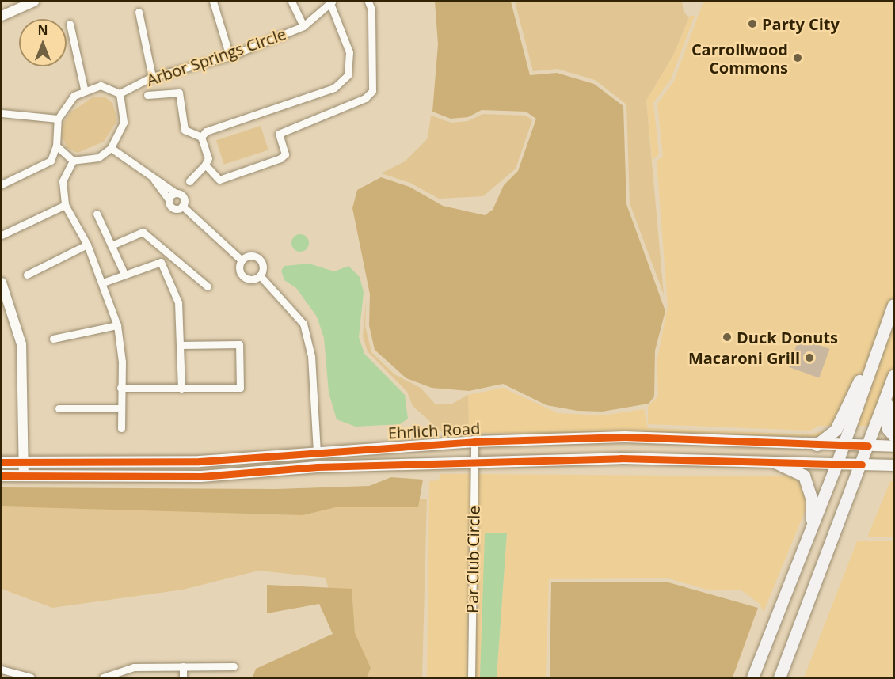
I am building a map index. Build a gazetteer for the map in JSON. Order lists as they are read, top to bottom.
{
  "streets": {
    "main road": ["Ehrlich Road"],
    "street": ["Arbor Springs Circle", "Par Club Circle"]
  },
  "crossings": [
    ["Ehrlich Road", "Par Club Circle"]
  ],
  "places": [
    "Party City",
    "Carrollwood Commons",
    "Duck Donuts",
    "Macaroni Grill"
  ],
  "north": "top"
}
